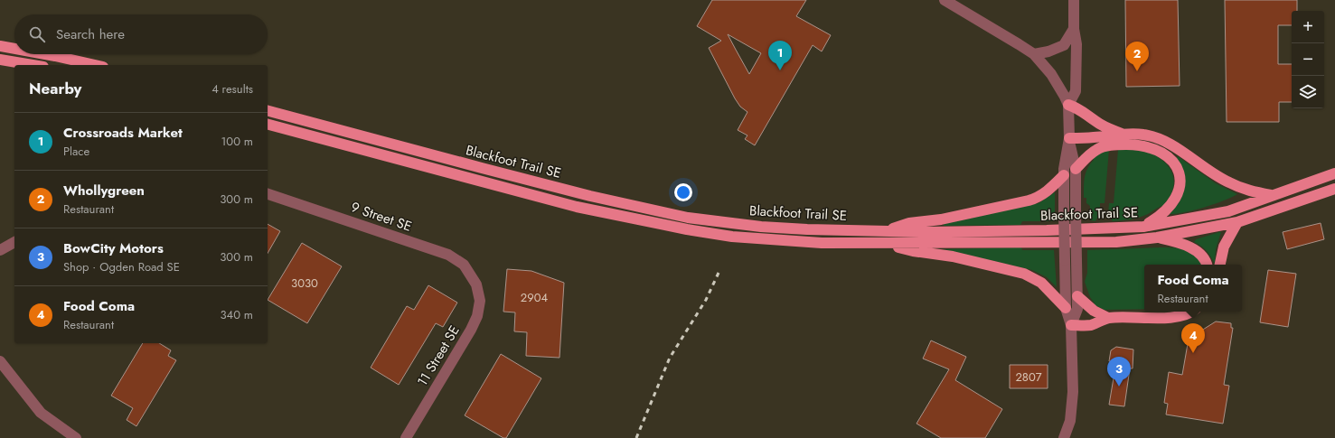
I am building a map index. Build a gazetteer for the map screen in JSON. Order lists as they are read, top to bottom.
{
  "streets": {
    "main road": ["Blackfoot Trail SE"],
    "street": ["9 Street SE", "11 Street SE"]
  },
  "crossings": [
    ["9 Street SE", "11 Street SE"]
  ],
  "house_numbers": ["3030", "2904", "2807"],
  "page": {
    "map_buttons": ["+", "−"],
    "search": "Search here",
    "pins": [
      "1",
      "2",
      "4",
      "3"
    ],
    "heading": ["Nearby", "4 results"],
    "list": [
      {
        "mark": "1",
        "name": "Crossroads Market",
        "note": "Place",
        "value": "100 m"
      },
      {
        "mark": "2",
        "name": "Whollygreen",
        "note": "Restaurant",
        "value": "300 m"
      },
      {
        "mark": "3",
        "name": "BowCity Motors",
        "note": "Shop · Ogden Road SE",
        "value": "300 m"
      },
      {
        "mark": "4",
        "name": "Food Coma",
        "note": "Restaurant",
        "value": "340 m"
      }
    ],
    "popup": ["Food Coma", "Restaurant"]
  }
}
